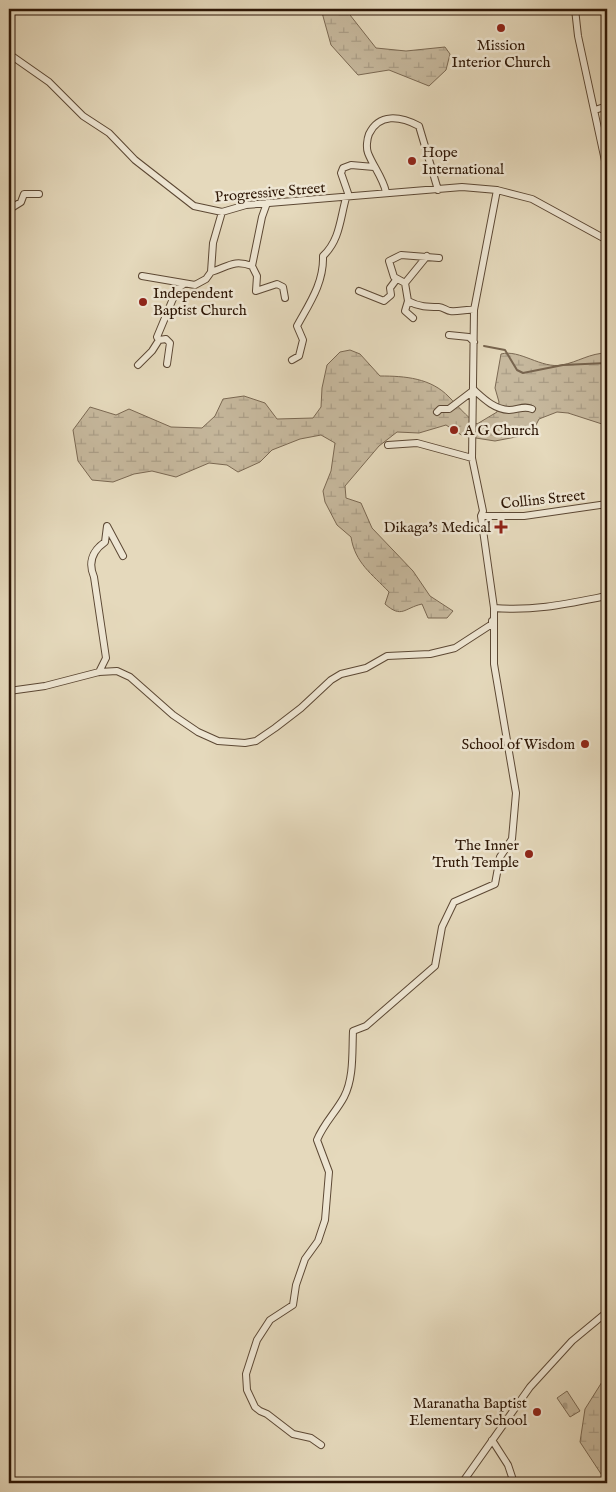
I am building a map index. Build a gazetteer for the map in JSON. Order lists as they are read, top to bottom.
{
  "streets": {
    "street": ["Progressive Street", "Collins Street"]
  },
  "places": {
    "other": [
      "Mission Interior Church",
      "Hope International",
      "Independent Baptist Church",
      "A G Church",
      "School of Wisdom",
      "The Inner Truth Temple",
      "Maranatha Baptist Elementary School"
    ],
    "health": ["Dikaga's Medical"]
  }
}
